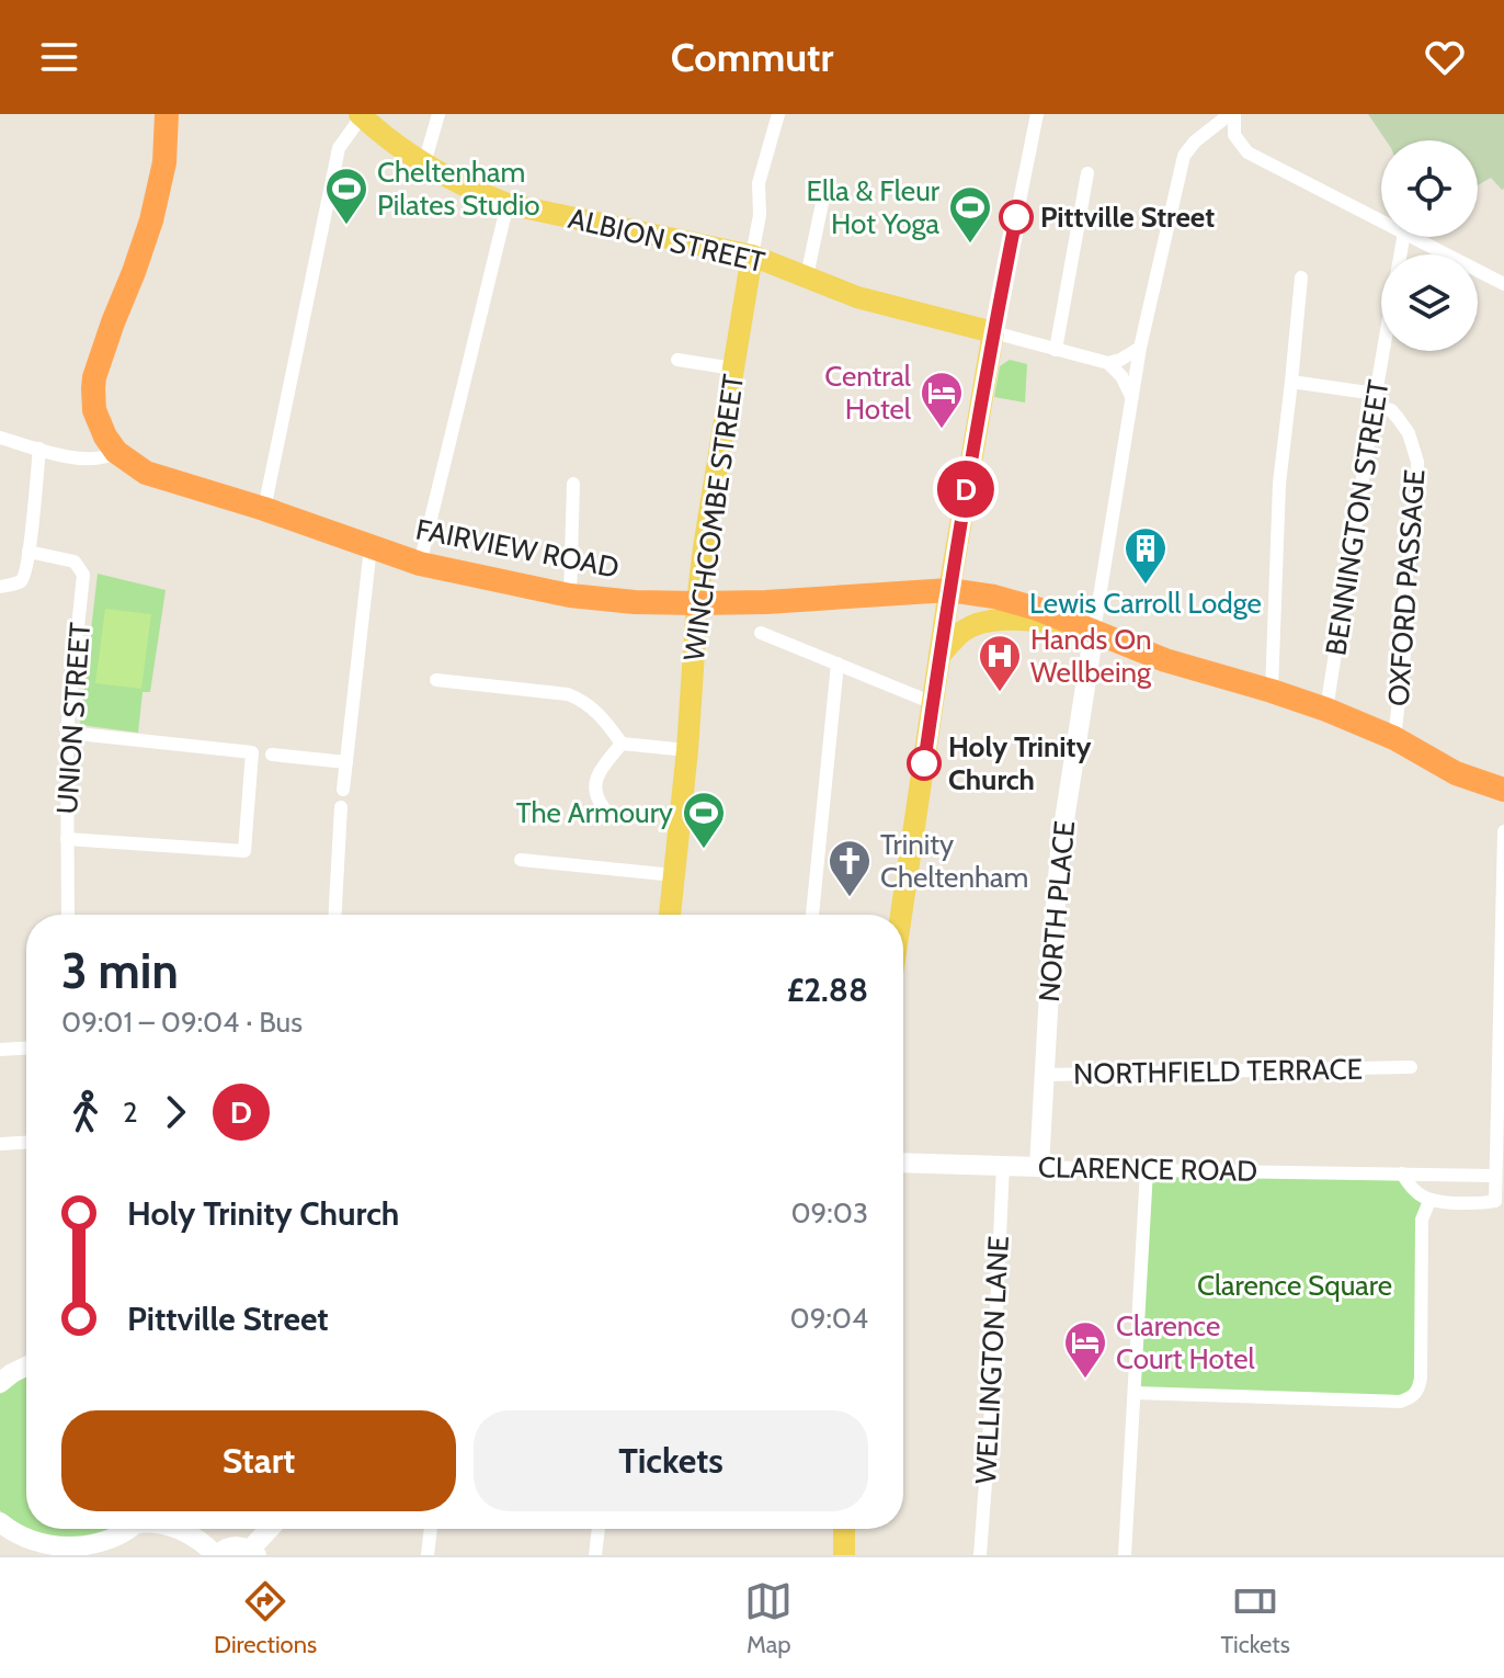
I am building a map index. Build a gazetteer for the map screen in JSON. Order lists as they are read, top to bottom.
{
  "streets": {
    "highway": ["FAIRVIEW ROAD"],
    "main road": ["ALBION STREET", "WINCHCOMBE STREET"],
    "street": [
      "BENNINGTON STREET",
      "OXFORD PASSAGE",
      "UNION STREET",
      "NORTH PLACE",
      "NORTHFIELD TERRACE",
      "CLARENCE ROAD",
      "WELLINGTON LANE"
    ]
  },
  "crossings": [
    ["ALBION STREET", "WINCHCOMBE STREET"],
    ["WINCHCOMBE STREET", "FAIRVIEW ROAD"],
    ["BENNINGTON STREET", "FAIRVIEW ROAD"],
    ["BENNINGTON STREET", "OXFORD PASSAGE"],
    ["FAIRVIEW ROAD", "OXFORD PASSAGE"],
    ["FAIRVIEW ROAD", "NORTH PLACE"],
    ["NORTH PLACE", "NORTHFIELD TERRACE"],
    ["NORTH PLACE", "CLARENCE ROAD"],
    ["CLARENCE ROAD", "WELLINGTON LANE"]
  ],
  "parks": ["Clarence Square"],
  "places": {
    "other": ["Pittville Street", "Holy Trinity Church"],
    "sports": ["Cheltenham Pilates Studio", "Ella & Fleur Hot Yoga", "The Armoury"],
    "hotel": ["Central Hotel", "Clarence Court Hotel"],
    "building": ["Lewis Carroll Lodge"],
    "hospital": ["Hands On Wellbeing"],
    "church": ["Trinity Cheltenham"]
  },
  "lines": ["bus line D"],
  "page": {
    "header": "Commutr",
    "on_map": "D",
    "heading": ["3 min", "09:01 – 09:04 · Bus", "£2.88"],
    "legs": ["2", "D"],
    "list": [
      {
        "name": "Holy Trinity Church",
        "value": "09:03"
      },
      {
        "name": "Pittville Street",
        "value": "09:04"
      }
    ],
    "buttons": ["Start", "Tickets"],
    "tabs": ["Directions", "Map", "Tickets"]
  }
}
